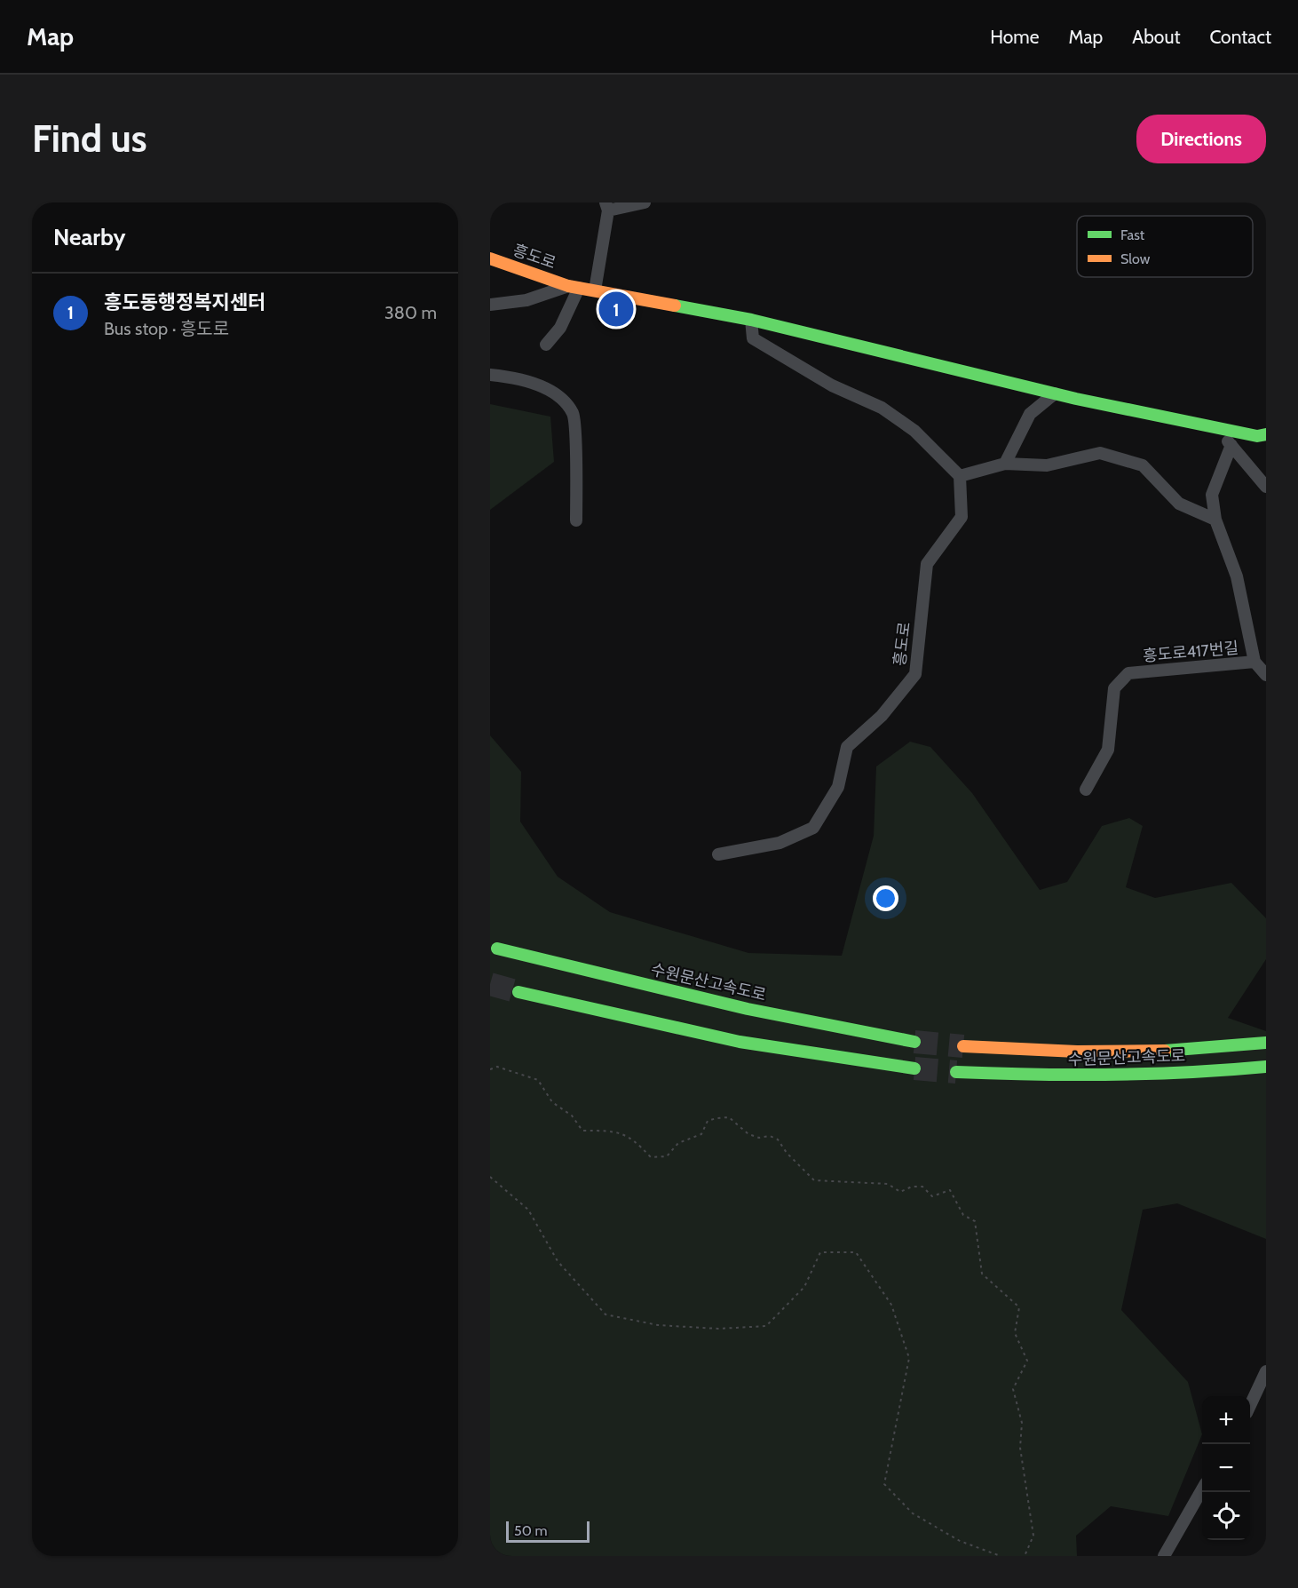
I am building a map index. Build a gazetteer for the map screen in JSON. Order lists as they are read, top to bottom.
{
  "streets": {
    "main road": ["흥도로", "수원문산고속도로"],
    "street": ["흥도로417번길"]
  },
  "legend": ["Fast", "Slow"],
  "scale_bar": "50 m",
  "page": {
    "header": "Map",
    "nav": [
      "Home",
      "Map",
      "About",
      "Contact"
    ],
    "buttons": "Directions",
    "title": "Find us",
    "heading": "Nearby",
    "list": [
      {
        "mark": "1",
        "name": "흥도동행정복지센터",
        "note": "Bus stop · 흥도로",
        "value": "380 m"
      }
    ],
    "pins": "1",
    "map_buttons": ["+", "−"],
    "scale": "50 m"
  }
}
